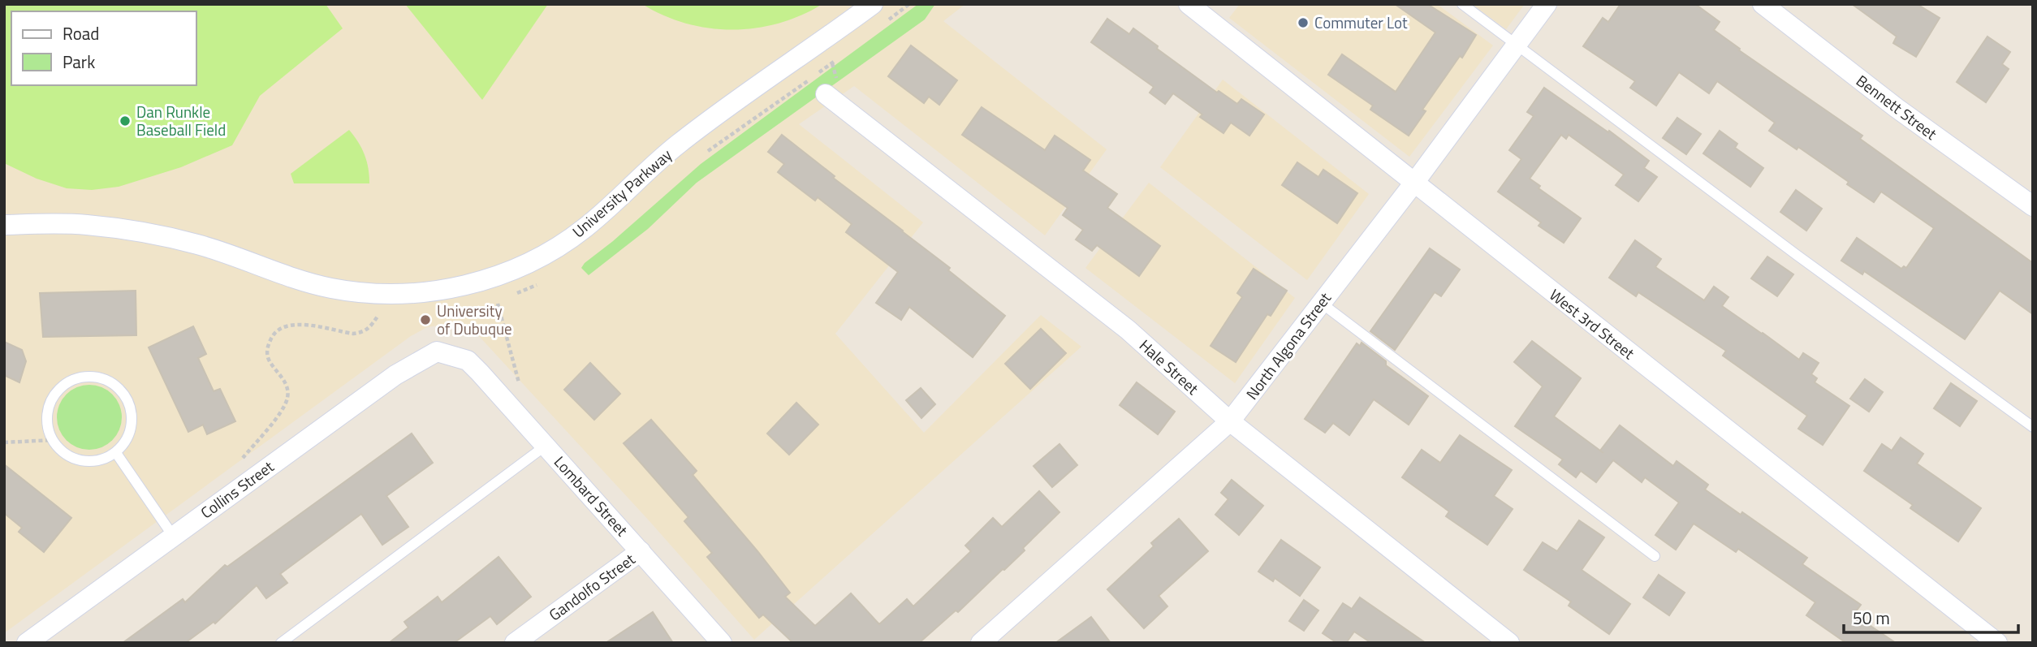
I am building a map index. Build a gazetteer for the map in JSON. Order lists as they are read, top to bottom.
{
  "streets": {
    "street": [
      "Bennett Street",
      "University Parkway",
      "West 3rd Street",
      "North Algona Street",
      "Hale Street",
      "Collins Street",
      "Lombard Street",
      "Gandolfo Street"
    ]
  },
  "crossings": [
    ["West 3rd Street", "North Algona Street"],
    ["North Algona Street", "Hale Street"],
    ["Collins Street", "Lombard Street"],
    ["Lombard Street", "Gandolfo Street"]
  ],
  "places": ["Commuter Lot", "Dan Runkle Baseball Field", "University of Dubuque"],
  "legend": ["Road", "Park"],
  "scale_bar": "50 m"
}
